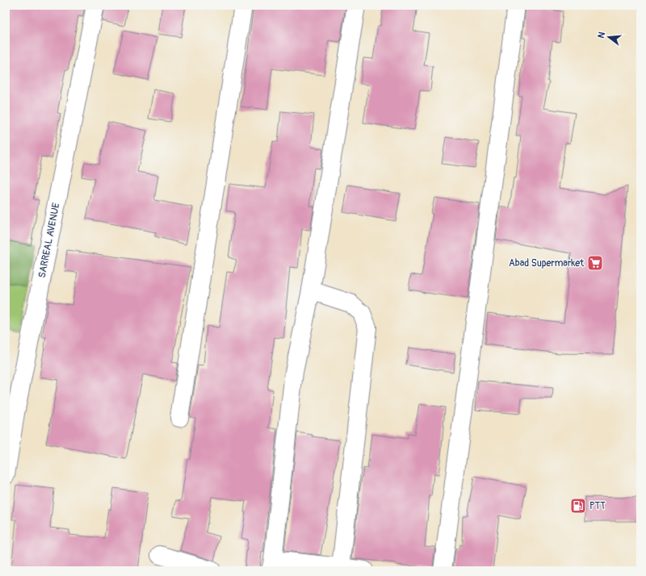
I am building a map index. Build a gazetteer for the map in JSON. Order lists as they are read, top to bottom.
{
  "streets": {
    "street": ["SARREAL AVENUE"]
  },
  "places": {
    "supermarket": ["Abad Supermarket"],
    "fuel station": ["PTT"]
  },
  "north": "left"
}
